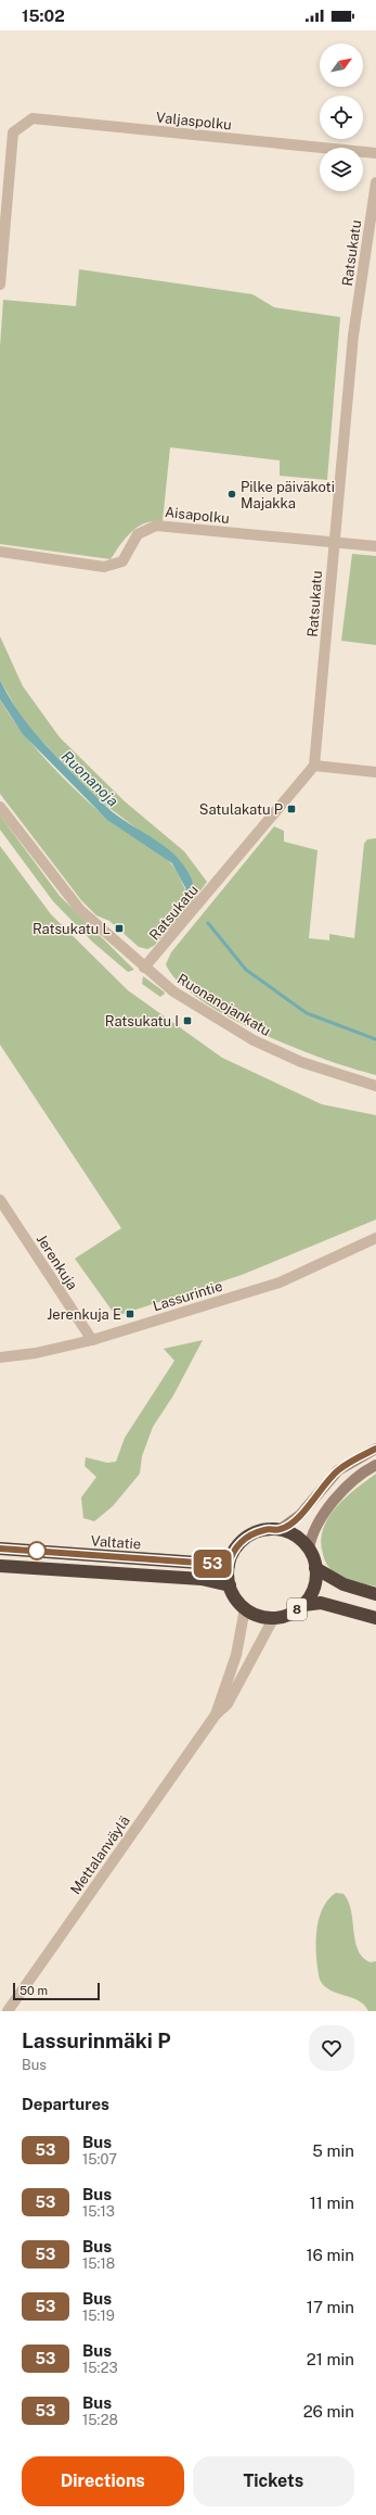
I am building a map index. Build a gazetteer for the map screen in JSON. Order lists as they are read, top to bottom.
{
  "streets": {
    "highway": ["Valtatie", "8"],
    "street": [
      "Valjaspolku",
      "Ratsukatu",
      "Aisapolku",
      "Ruonanojankatu",
      "Jerenkuja",
      "Lassurintie",
      "Mettalanväylä"
    ]
  },
  "crossings": [
    ["Ratsukatu", "Aisapolku"],
    ["Ratsukatu", "Ruonanojankatu"],
    ["Jerenkuja", "Lassurintie"],
    ["Valtatie", "8"],
    ["Valtatie", "Mettalanväylä"],
    ["8", "Mettalanväylä"]
  ],
  "water": ["Ruonanoja"],
  "places": {
    "other": ["Pilke päiväkoti Majakka"],
    "transit": [
      "Satulakatu P",
      "Ratsukatu L",
      "Ratsukatu I",
      "Jerenkuja E"
    ]
  },
  "lines": ["bus line 53"],
  "scale_bar": "50 m",
  "north": "top right",
  "page": {
    "status": "15:02",
    "on_map": "53",
    "scale": "50 m",
    "heading": [
      ["Lassurinmäki P", "Bus"],
      "Departures"
    ],
    "list": [
      {
        "mark": "53",
        "name": "Bus",
        "note": "15:07",
        "value": "5 min"
      },
      {
        "mark": "53",
        "name": "Bus",
        "note": "15:13",
        "value": "11 min"
      },
      {
        "mark": "53",
        "name": "Bus",
        "note": "15:18",
        "value": "16 min"
      },
      {
        "mark": "53",
        "name": "Bus",
        "note": "15:19",
        "value": "17 min"
      },
      {
        "mark": "53",
        "name": "Bus",
        "note": "15:23",
        "value": "21 min"
      },
      {
        "mark": "53",
        "name": "Bus",
        "note": "15:28",
        "value": "26 min"
      }
    ],
    "buttons": ["Directions", "Tickets"]
  }
}
